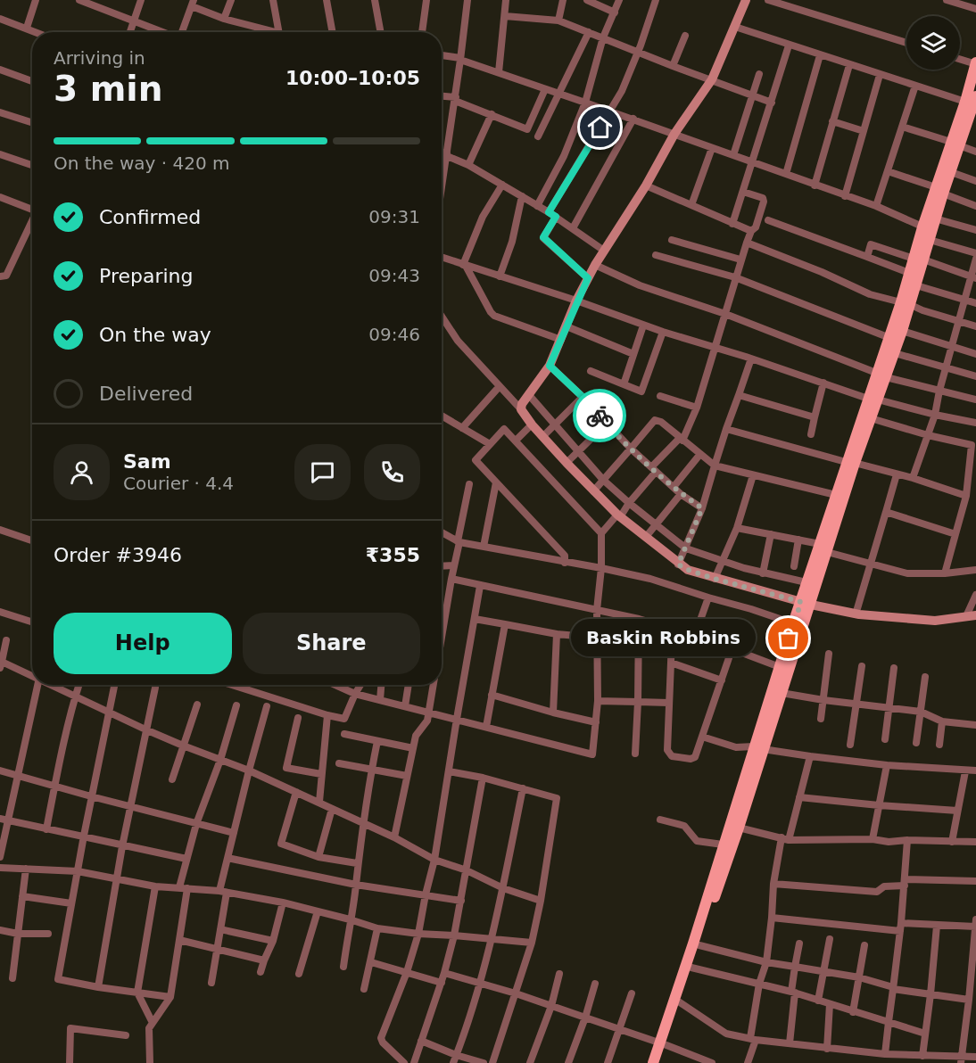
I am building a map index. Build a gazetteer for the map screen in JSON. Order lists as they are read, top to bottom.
{
  "places": ["Baskin Robbins"],
  "page": {
    "heading": ["3 min", "Arriving in", "10:00–10:05"],
    "panel": [
      "Sam",
      "Courier · 4.4",
      "Order #3946",
      "₹355"
    ],
    "bar": "On the way · 420 m",
    "list": [
      ["Confirmed", "09:31"],
      ["Preparing", "09:43"],
      ["On the way", "09:46"],
      "Delivered"
    ],
    "buttons": ["Help", "Share"],
    "bubble": "Baskin Robbins"
  }
}
